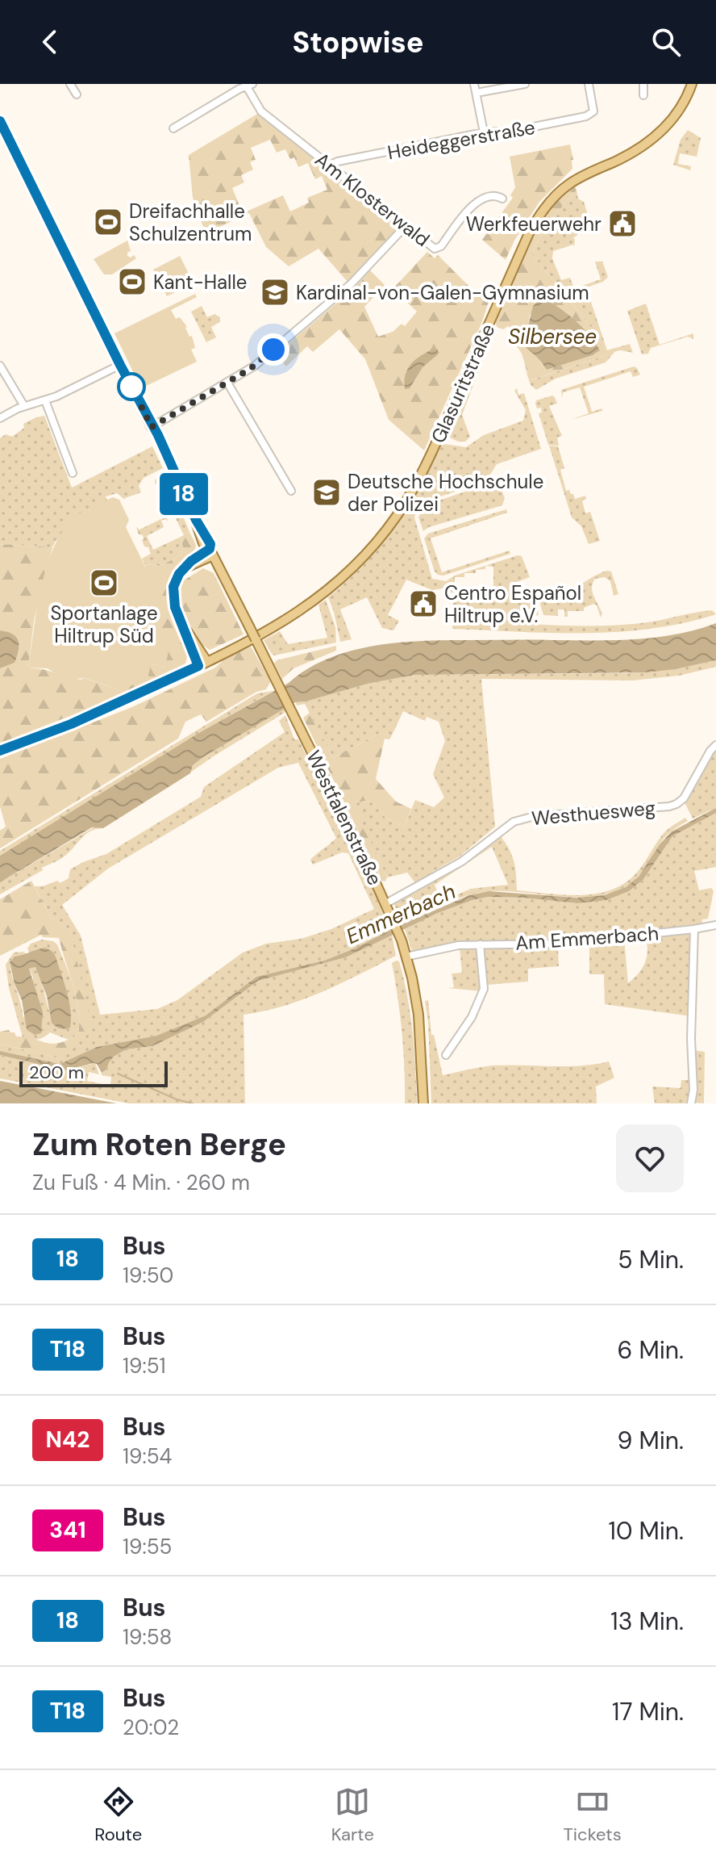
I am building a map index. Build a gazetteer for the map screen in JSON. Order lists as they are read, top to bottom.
{
  "streets": {
    "main road": ["Glasuritstraße", "Westfalenstraße"],
    "street": [
      "Heideggerstraße",
      "Am Klosterwald",
      "Westhuesweg",
      "Am Emmerbach"
    ]
  },
  "crossings": [
    ["Heideggerstraße", "Am Klosterwald"],
    ["Westhuesweg", "Westfalenstraße"],
    ["Westfalenstraße", "Am Emmerbach"]
  ],
  "water": ["Silbersee", "Emmerbach"],
  "places": {
    "sports": ["Dreifachhalle Schulzentrum", "Kant-Halle", "Sportanlage Hiltrup Süd"],
    "public building": ["Werkfeuerwehr", "Centro Español Hiltrup e.V."],
    "school or university": ["Kardinal-von-Galen-Gymnasium", "Deutsche Hochschule der Polizei"]
  },
  "lines": ["bus line 18"],
  "scale_bar": "200 m",
  "page": {
    "header": "Stopwise",
    "on_map": "18",
    "scale": "200 m",
    "heading": ["Zum Roten Berge", "Zu Fuß · 4 Min. · 260 m"],
    "list": [
      {
        "mark": "18",
        "name": "Bus",
        "note": "19:50",
        "value": "5 Min."
      },
      {
        "mark": "T18",
        "name": "Bus",
        "note": "19:51",
        "value": "6 Min."
      },
      {
        "mark": "N42",
        "name": "Bus",
        "note": "19:54",
        "value": "9 Min."
      },
      {
        "mark": "341",
        "name": "Bus",
        "note": "19:55",
        "value": "10 Min."
      },
      {
        "mark": "18",
        "name": "Bus",
        "note": "19:58",
        "value": "13 Min."
      },
      {
        "mark": "T18",
        "name": "Bus",
        "note": "20:02",
        "value": "17 Min."
      }
    ],
    "tabs": ["Route", "Karte", "Tickets"]
  }
}
